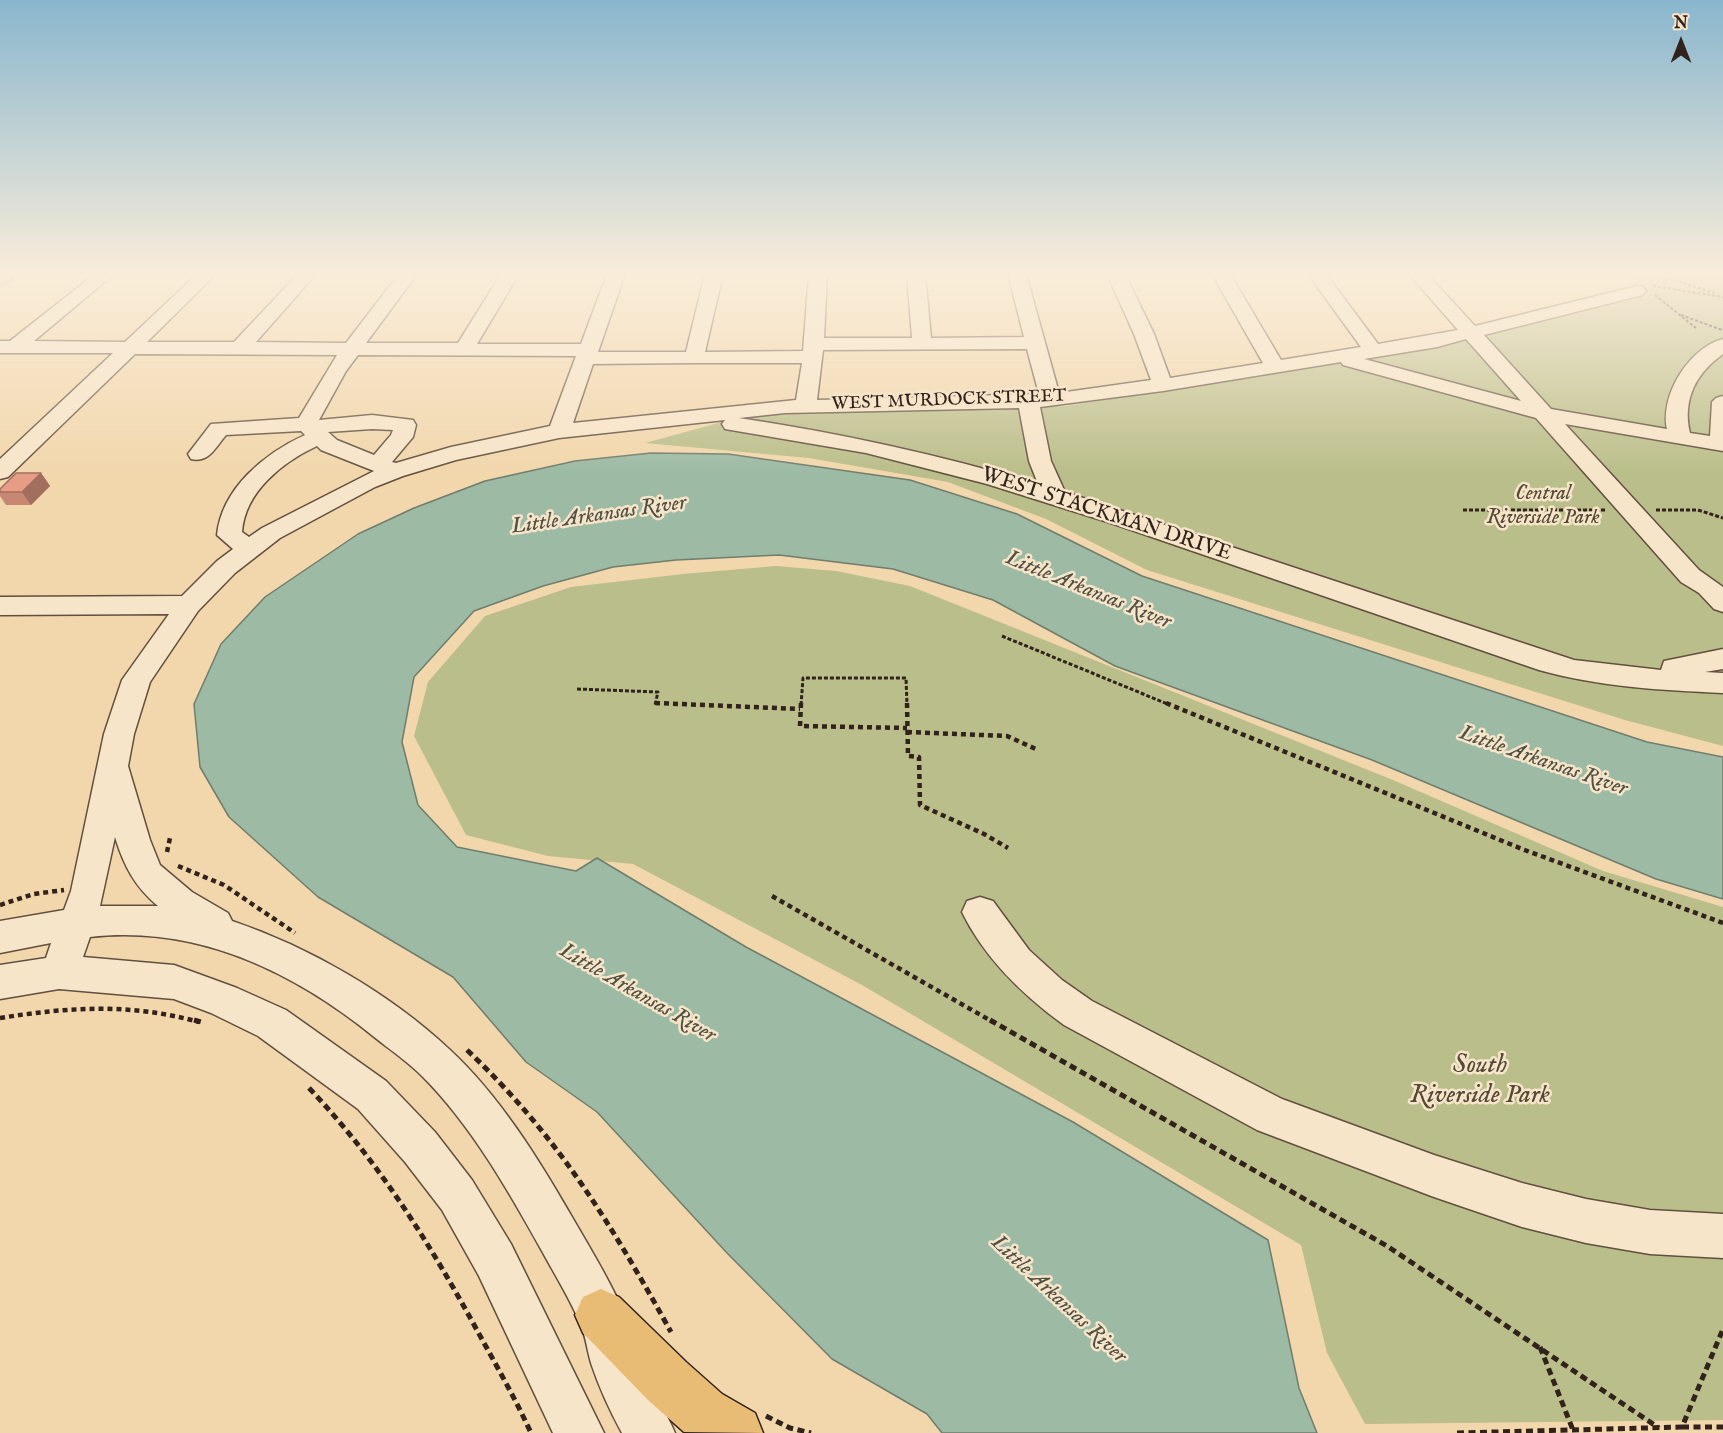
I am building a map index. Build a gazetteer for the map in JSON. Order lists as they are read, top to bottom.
{
  "streets": {
    "street": ["WEST MURDOCK STREET", "WEST STACKMAN DRIVE"]
  },
  "crossings": [
    ["WEST MURDOCK STREET", "WEST STACKMAN DRIVE"]
  ],
  "water": ["Little Arkansas River"],
  "parks": ["Central Riverside Park", "South Riverside Park"],
  "north": "top"
}
